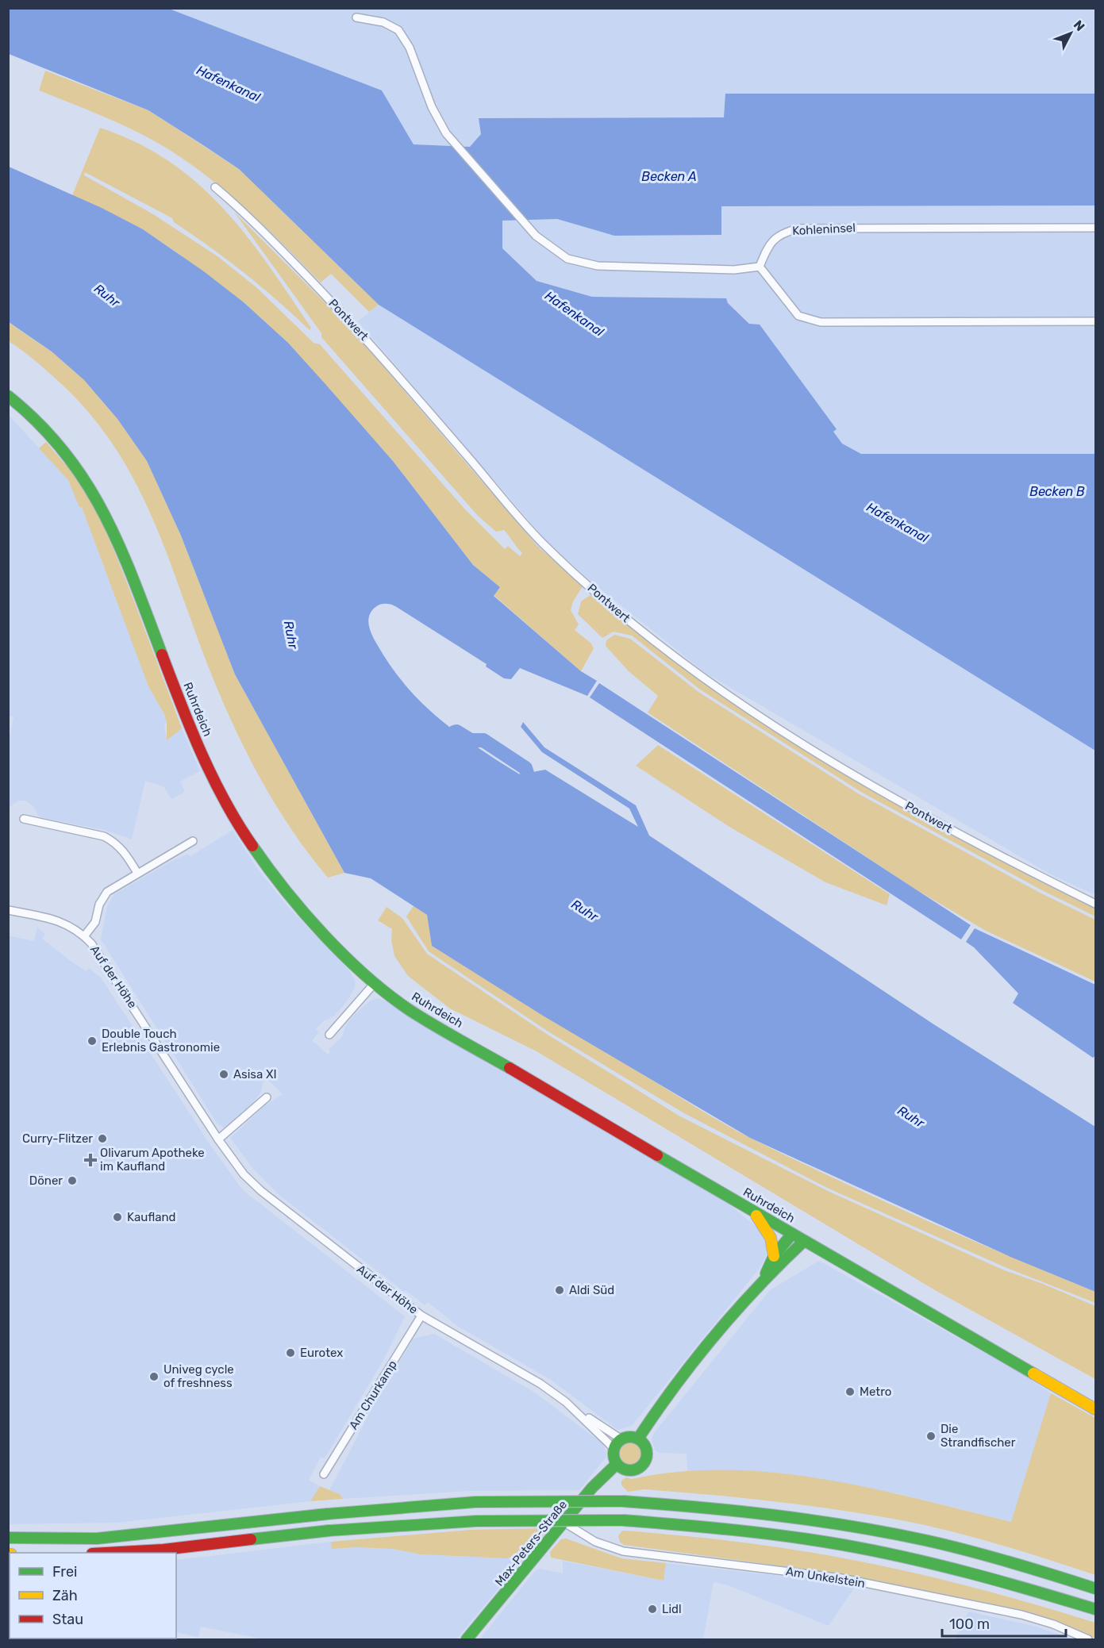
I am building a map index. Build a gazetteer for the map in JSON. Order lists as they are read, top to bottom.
{
  "streets": {
    "main road": ["Ruhrdeich", "Max-Peters-Straße"],
    "street": [
      "Kohleninsel",
      "Pontwert",
      "Auf der Höhe",
      "Am Churkamp",
      "Am Unkelstein"
    ]
  },
  "crossings": [
    ["Auf der Höhe", "Am Churkamp"],
    ["Auf der Höhe", "Max-Peters-Straße"],
    ["Max-Peters-Straße", "Am Unkelstein"]
  ],
  "water": [
    "Hafenkanal",
    "Becken A",
    "Ruhr",
    "Becken B"
  ],
  "places": {
    "other": [
      "Double Touch Erlebnis Gastronomie",
      "Asisa XI",
      "Curry-Flitzer",
      "Döner",
      "Kaufland",
      "Aldi Süd",
      "Eurotex",
      "Univeg cycle of freshness",
      "Metro",
      "Die Strandfischer",
      "Lidl"
    ],
    "health": ["Olivarum Apotheke im Kaufland"]
  },
  "legend": ["Frei", "Zäh", "Stau"],
  "scale_bar": "100 m",
  "north": "top right"
}
